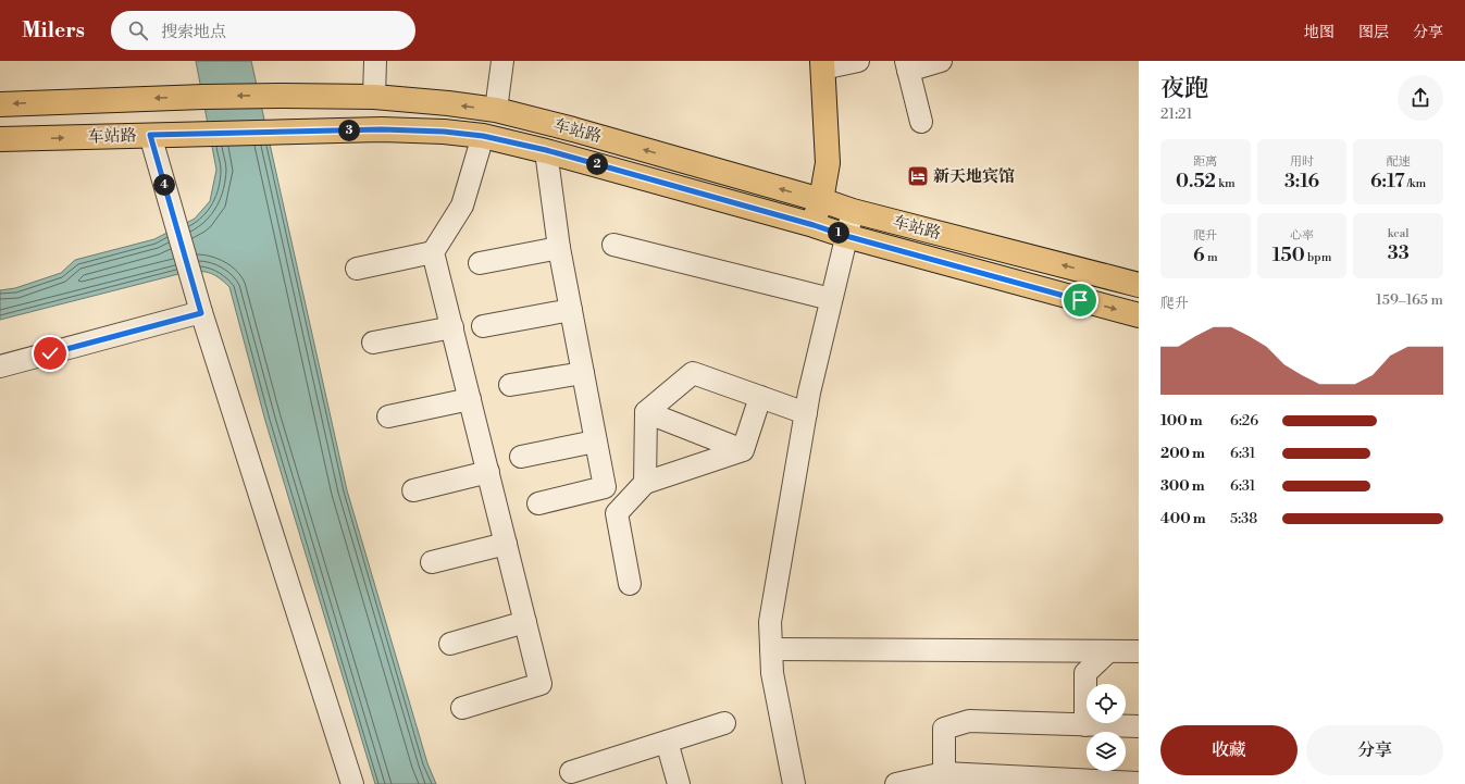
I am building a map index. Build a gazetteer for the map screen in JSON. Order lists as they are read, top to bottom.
{
  "streets": {
    "main road": ["车站路"]
  },
  "places": {
    "hotel": ["新天地宾馆"]
  },
  "page": {
    "header": "Milers",
    "search": "搜索地点",
    "nav": ["地图", "图层", "分享"],
    "heading": ["夜跑", "21:21"],
    "pins": [
      "3",
      "2",
      "4",
      "1"
    ],
    "stats": [
      ["距离", "0.52 km"],
      ["用时", "3:16"],
      ["配速", "6:17 /km"],
      ["爬升", "6 m"],
      ["心率", "150 bpm"],
      ["kcal", "33"]
    ],
    "chart": ["爬升", "159–165 m"],
    "list": [
      {
        "name": "100 m",
        "note": "6:26"
      },
      {
        "name": "200 m",
        "note": "6:31"
      },
      {
        "name": "300 m",
        "note": "6:31"
      },
      {
        "name": "400 m",
        "note": "5:38"
      }
    ],
    "buttons": ["收藏", "分享"]
  }
}
